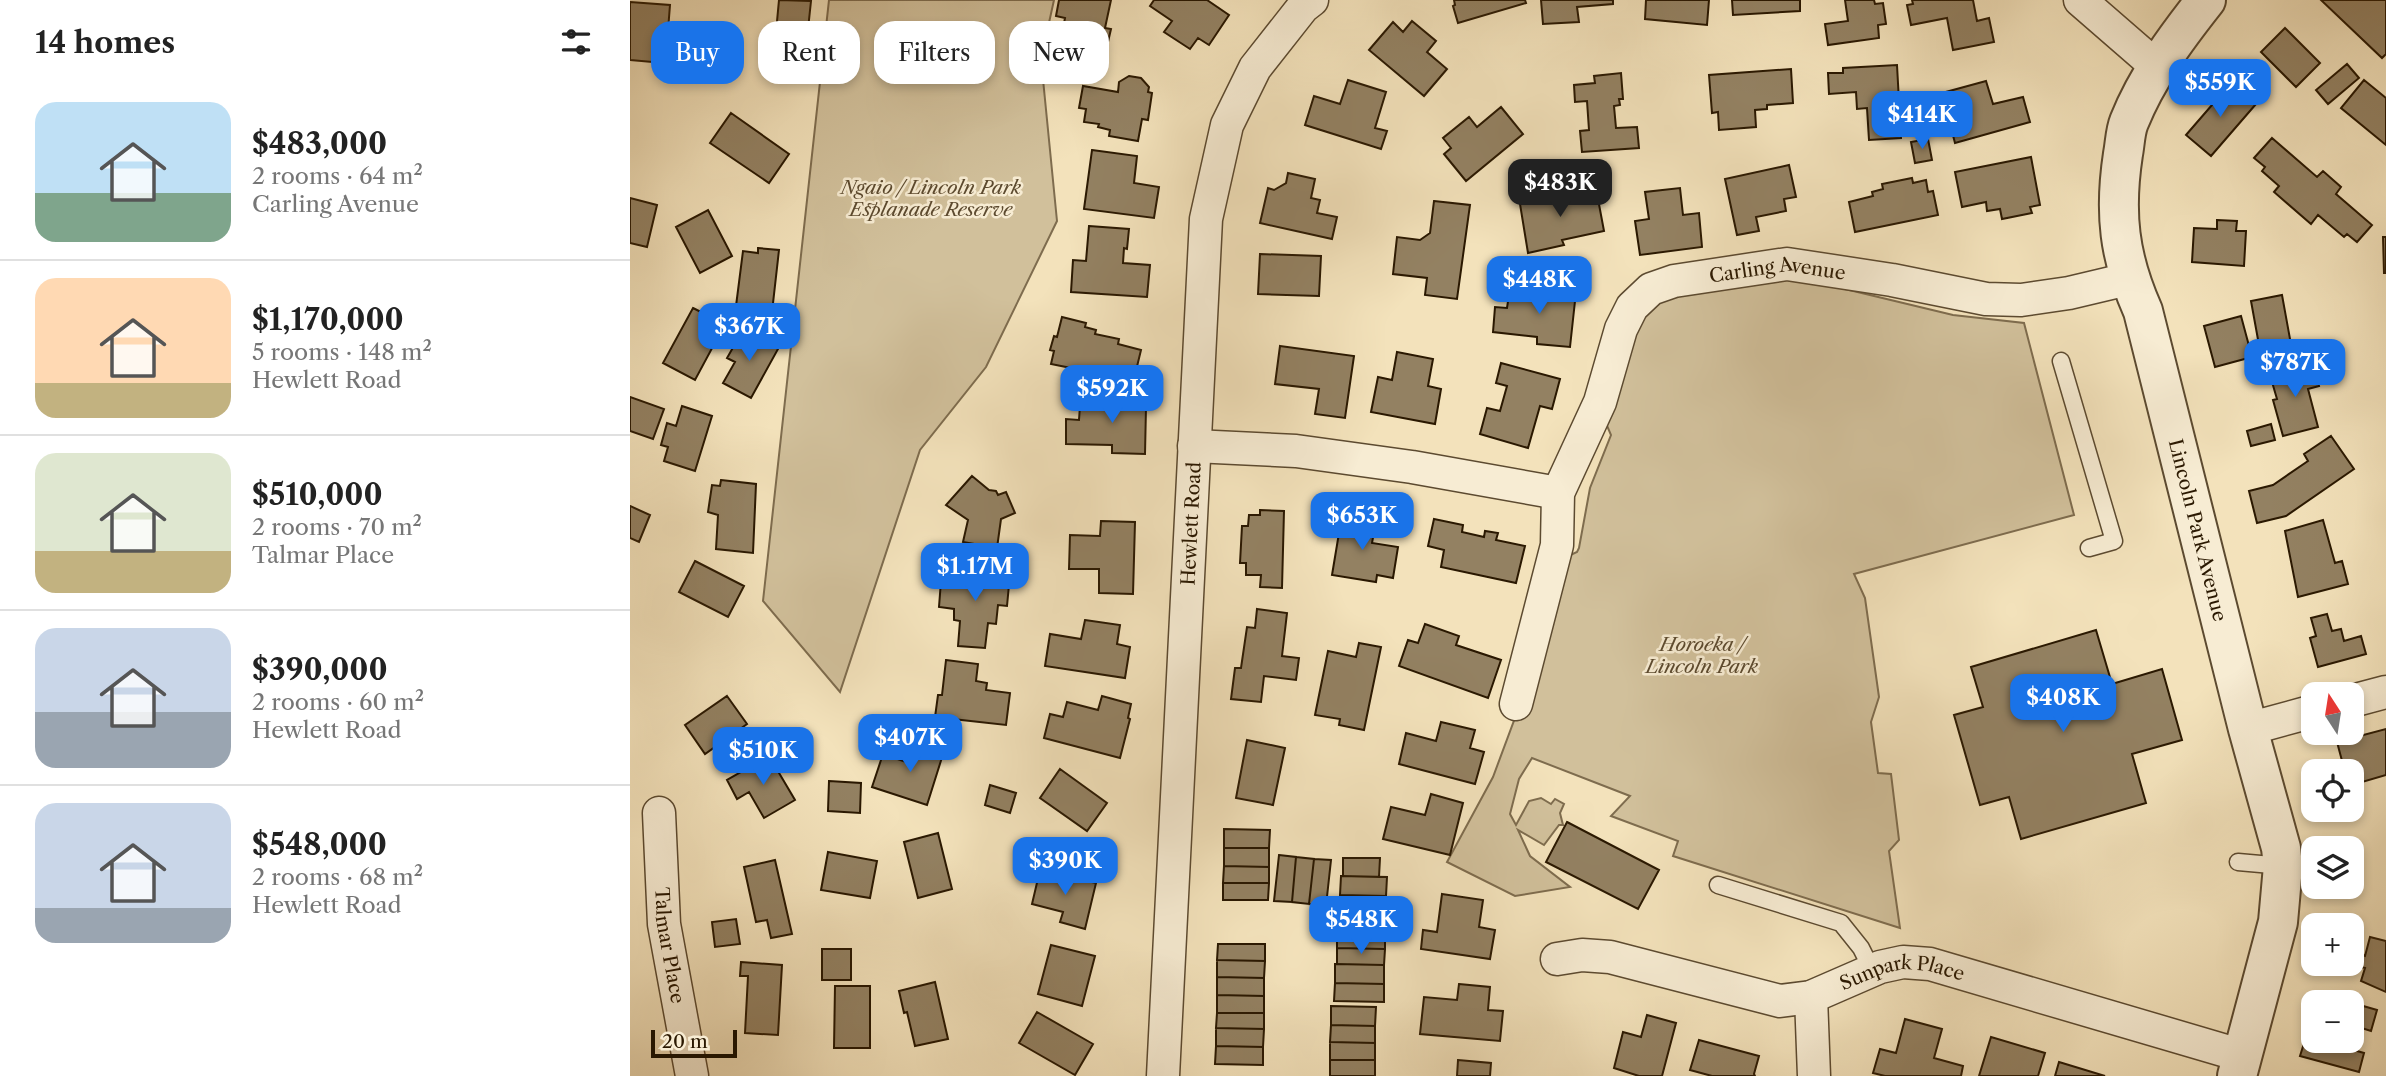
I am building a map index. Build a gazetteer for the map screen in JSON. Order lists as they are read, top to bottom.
{
  "streets": {
    "street": [
      "Carling Avenue",
      "Hewlett Road",
      "Lincoln Park Avenue",
      "Talmar Place",
      "Sunpark Place"
    ]
  },
  "crossings": [
    ["Carling Avenue", "Lincoln Park Avenue"],
    ["Lincoln Park Avenue", "Sunpark Place"]
  ],
  "parks": ["Ngaio / Lincoln Park Esplanade Reserve", "Horoeka / Lincoln Park"],
  "scale_bar": "20 m",
  "north": "top",
  "page": {
    "heading": "14 homes",
    "chip": [
      "Buy",
      "Rent",
      "Filters",
      "New"
    ],
    "price": [
      "$559K",
      "$414K",
      "$483K",
      "$448K",
      "$367K",
      "$787K",
      "$592K",
      "$653K",
      "$1.17M",
      "$408K",
      "$407K",
      "$510K",
      "$390K",
      "$548K"
    ],
    "list": [
      {
        "name": "$483,000",
        "note": "2 rooms · 64 m² · Carling Avenue"
      },
      {
        "name": "$1,170,000",
        "note": "5 rooms · 148 m² · Hewlett Road"
      },
      {
        "name": "$510,000",
        "note": "2 rooms · 70 m² · Talmar Place"
      },
      {
        "name": "$390,000",
        "note": "2 rooms · 60 m² · Hewlett Road"
      },
      {
        "name": "$548,000",
        "note": "2 rooms · 68 m² · Hewlett Road"
      }
    ],
    "map_buttons": ["+", "−"],
    "scale": "20 m"
  }
}
